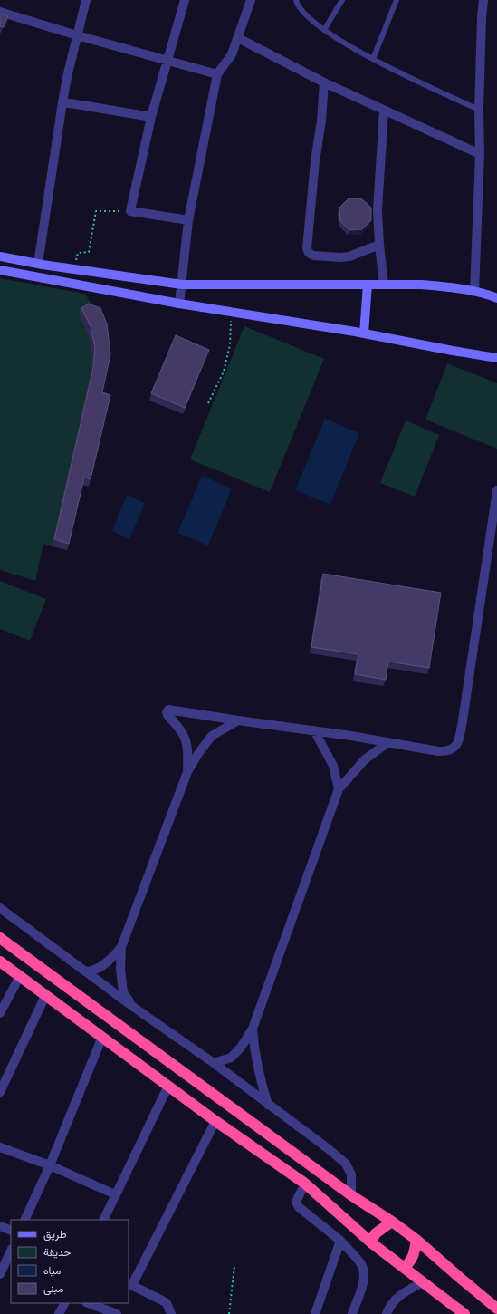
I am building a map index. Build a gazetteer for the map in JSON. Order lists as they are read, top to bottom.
{
  "legend": [
    "طريق",
    "حديقة",
    "مياه",
    "مبنى"
  ]
}
